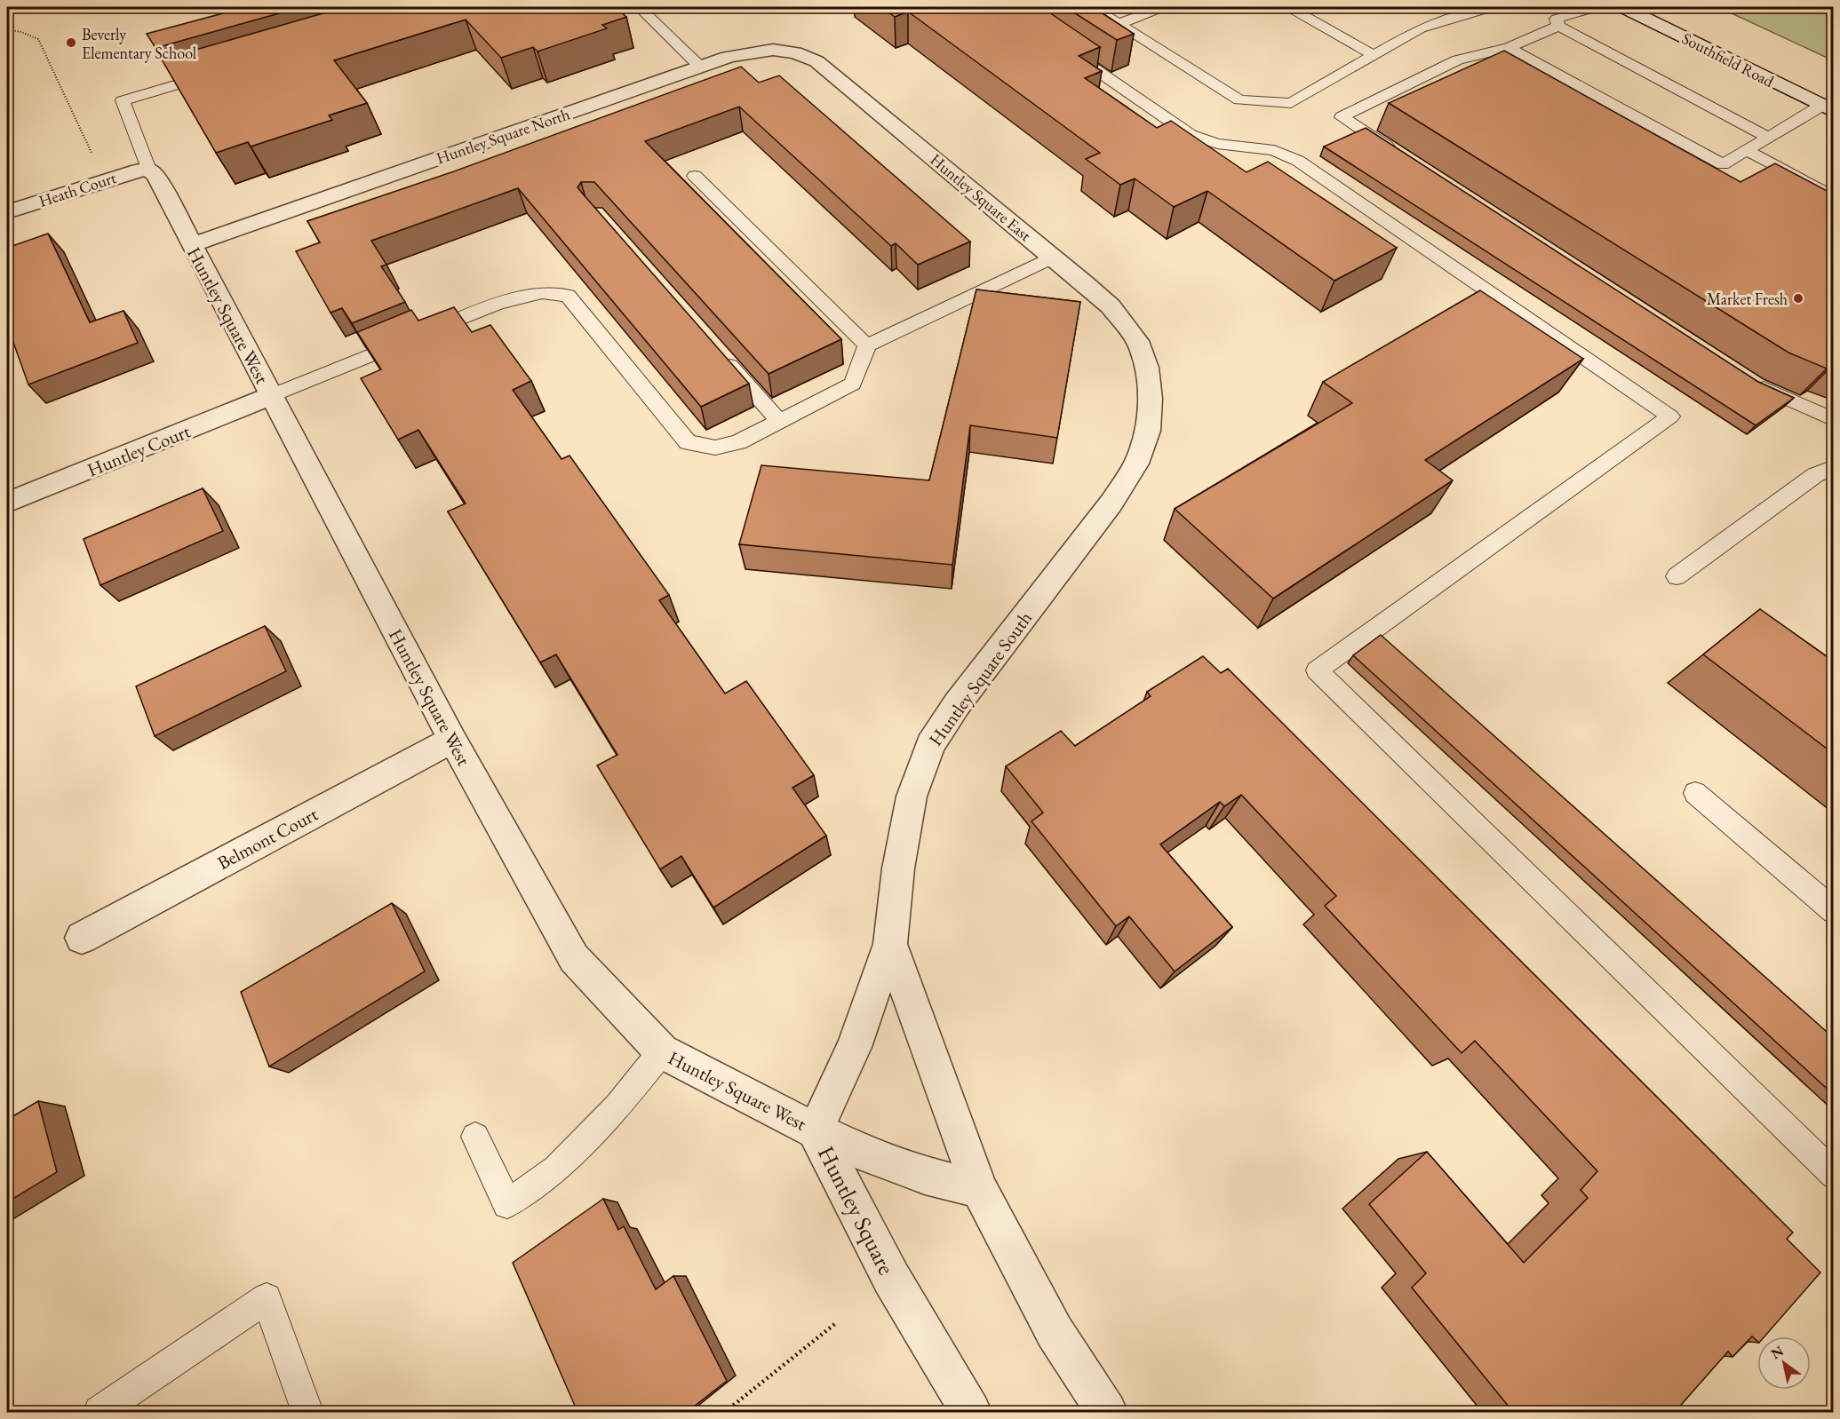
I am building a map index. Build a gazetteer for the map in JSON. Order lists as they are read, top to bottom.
{
  "streets": {
    "street": [
      "Southfield Road",
      "Huntley Square North",
      "Heath Court",
      "Huntley Square East",
      "Huntley Square West",
      "Huntley Court",
      "Huntley Square South",
      "Belmont Court",
      "Huntley Square"
    ]
  },
  "crossings": [
    ["Huntley Square North", "Huntley Square East"],
    ["Huntley Square North", "Huntley Square West"],
    ["Heath Court", "Huntley Square West"],
    ["Huntley Square East", "Huntley Square South"],
    ["Huntley Square West", "Huntley Court"],
    ["Huntley Square West", "Huntley Square South"],
    ["Huntley Square West", "Belmont Court"],
    ["Huntley Square West", "Huntley Square"],
    ["Huntley Square South", "Huntley Square"]
  ],
  "places": ["Beverly Elementary School", "Market Fresh"],
  "north": "top left"
}
